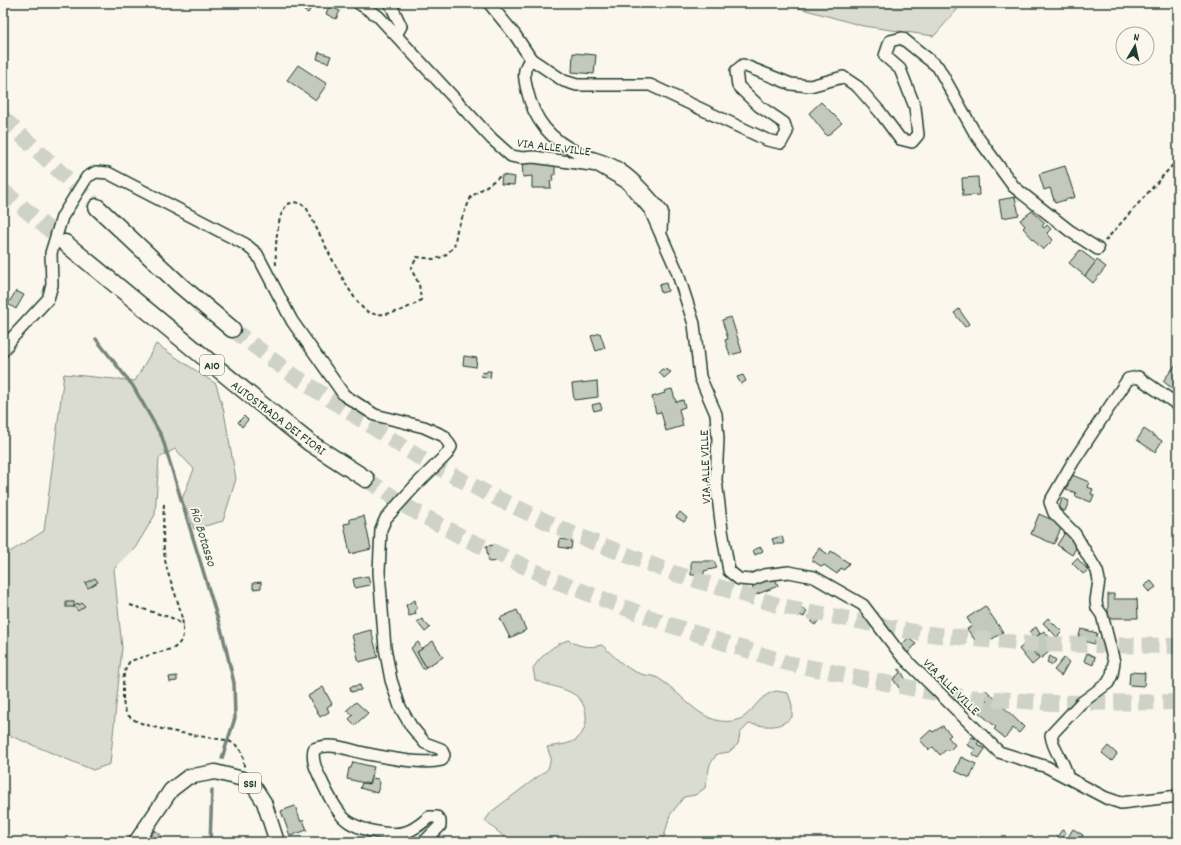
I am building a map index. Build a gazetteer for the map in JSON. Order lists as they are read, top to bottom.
{
  "streets": {
    "highway": ["A10", "AUTOSTRADA DEI FIORI"],
    "main road": ["SS1"],
    "street": ["VIA ALLE VILLE"]
  },
  "water": ["Rio Botasso"],
  "north": "top"
}
